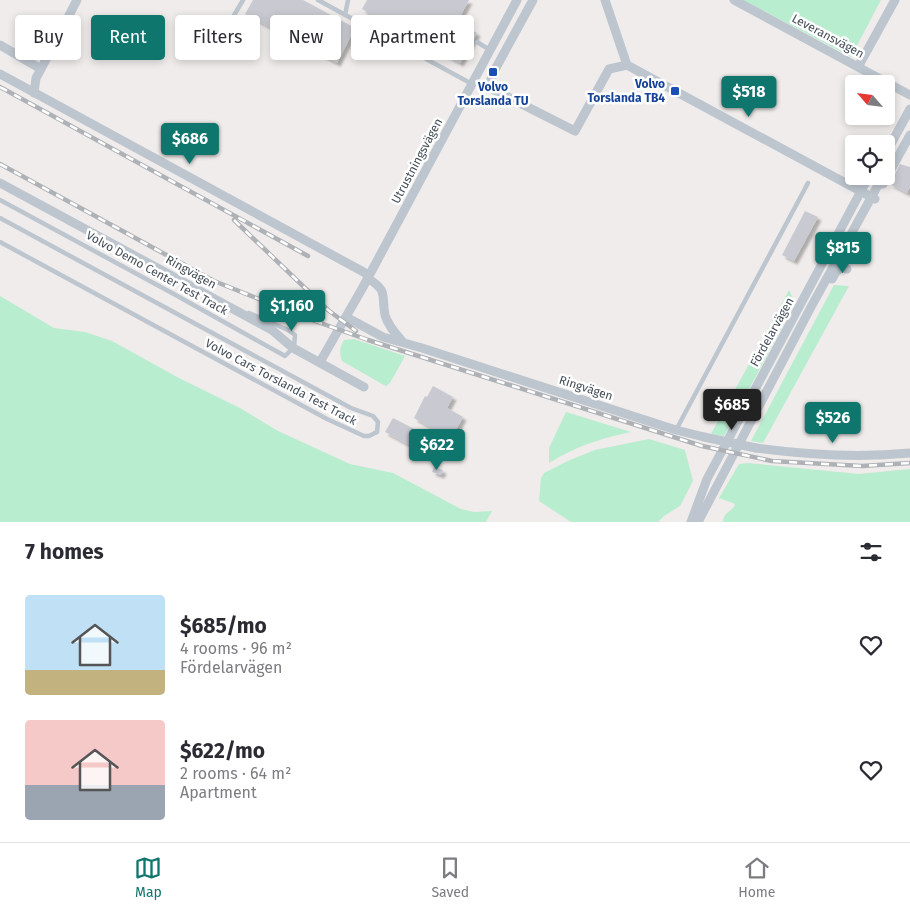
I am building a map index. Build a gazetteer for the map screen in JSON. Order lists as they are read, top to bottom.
{
  "streets": {
    "street": [
      "Leveransvägen",
      "Utrustningsvägen",
      "Ringvägen",
      "Fördelarvägen"
    ],
    "lane": ["Volvo Demo Center Test Track", "Volvo Cars Torslanda Test Track"]
  },
  "crossings": [
    ["Utrustningsvägen", "Ringvägen"],
    ["Ringvägen", "Volvo Demo Center Test Track"]
  ],
  "places": {
    "transit": ["Volvo Torslanda TU", "Volvo Torslanda TB4"]
  },
  "north": "top left",
  "page": {
    "chip": [
      "Buy",
      "Rent",
      "Filters",
      "New",
      "Apartment"
    ],
    "price": [
      "$518",
      "$686",
      "$815",
      "$1,160",
      "$685",
      "$526",
      "$622"
    ],
    "heading": "7 homes",
    "list": [
      {
        "name": "$685/mo",
        "note": "4 rooms · 96 m² · Fördelarvägen"
      },
      {
        "name": "$622/mo",
        "note": "2 rooms · 64 m² · Apartment"
      }
    ],
    "tabs": ["Map", "Saved", "Home"]
  }
}
